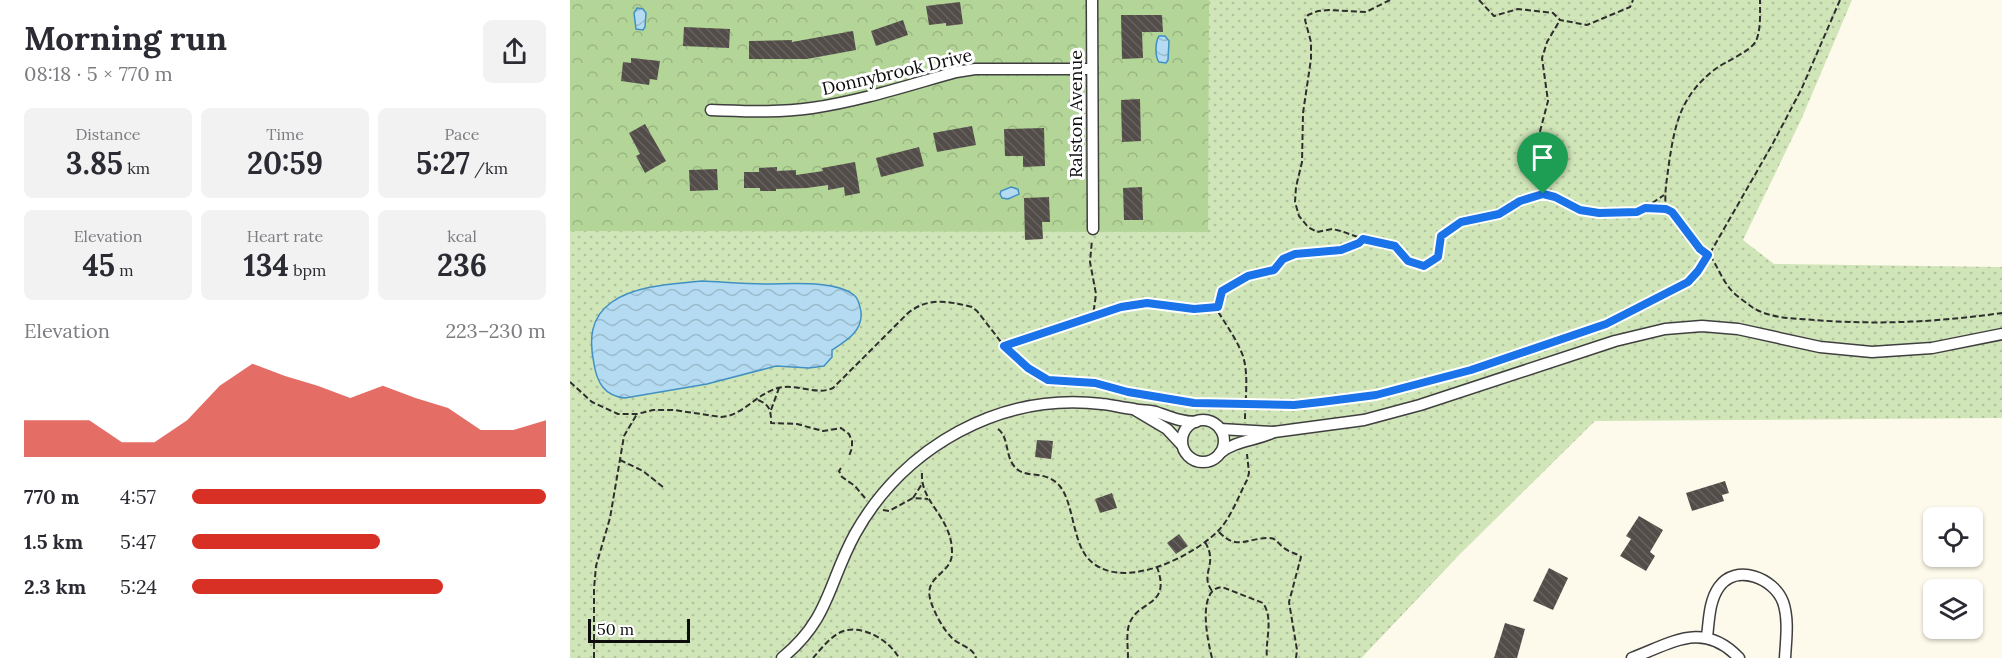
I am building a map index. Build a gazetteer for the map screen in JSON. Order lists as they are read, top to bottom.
{
  "streets": {
    "street": ["Donnybrook Drive", "Ralston Avenue"]
  },
  "crossings": [
    ["Donnybrook Drive", "Ralston Avenue"]
  ],
  "scale_bar": "50 m",
  "page": {
    "heading": ["Morning run", "08:18 · 5 × 770 m"],
    "stats": [
      ["Distance", "3.85 km"],
      ["Time", "20:59"],
      ["Pace", "5:27 /km"],
      ["Elevation", "45 m"],
      ["Heart rate", "134 bpm"],
      ["kcal", "236"]
    ],
    "chart": ["Elevation", "223–230 m"],
    "list": [
      {
        "name": "770 m",
        "note": "4:57"
      },
      {
        "name": "1.5 km",
        "note": "5:47"
      },
      {
        "name": "2.3 km",
        "note": "5:24"
      }
    ],
    "scale": "50 m"
  }
}
